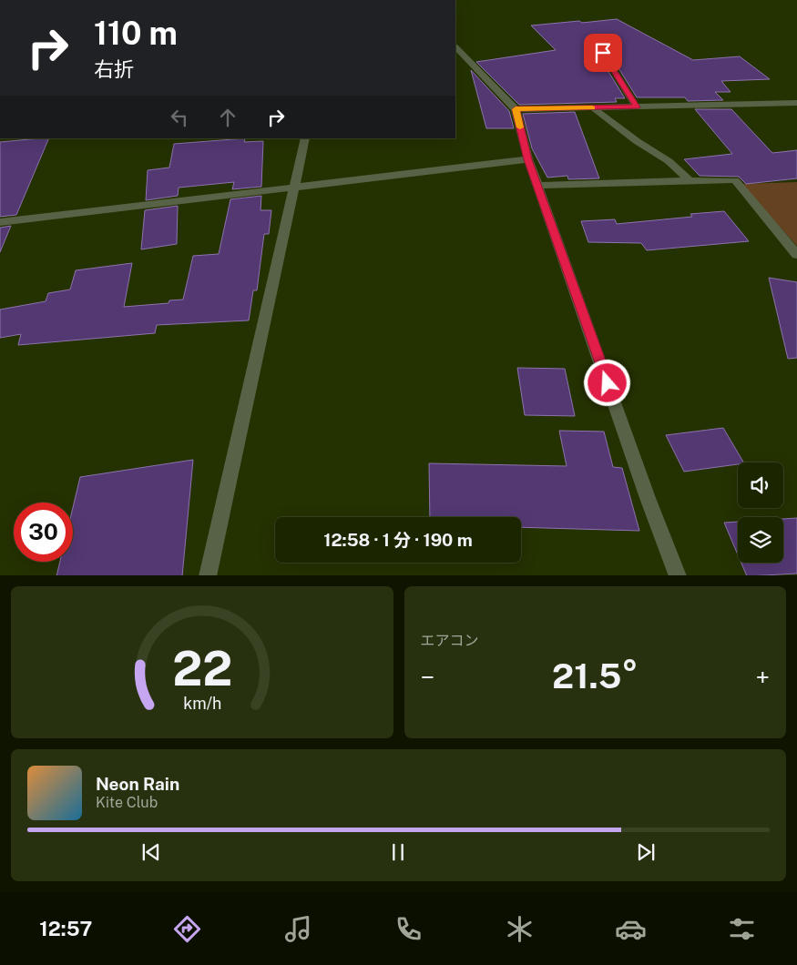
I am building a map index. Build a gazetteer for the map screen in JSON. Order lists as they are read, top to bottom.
{
  "page": {
    "turn": ["110 m", "右折"],
    "limit": "30",
    "trip": "12:58 · 1 分 · 190 m",
    "tile": "エアコン",
    "heat": ["−", "21.5°", "+"],
    "song": ["Neon Rain", "Kite Club"],
    "tabs": "12:57",
    "gauge": ["22", "km/h"]
  }
}
